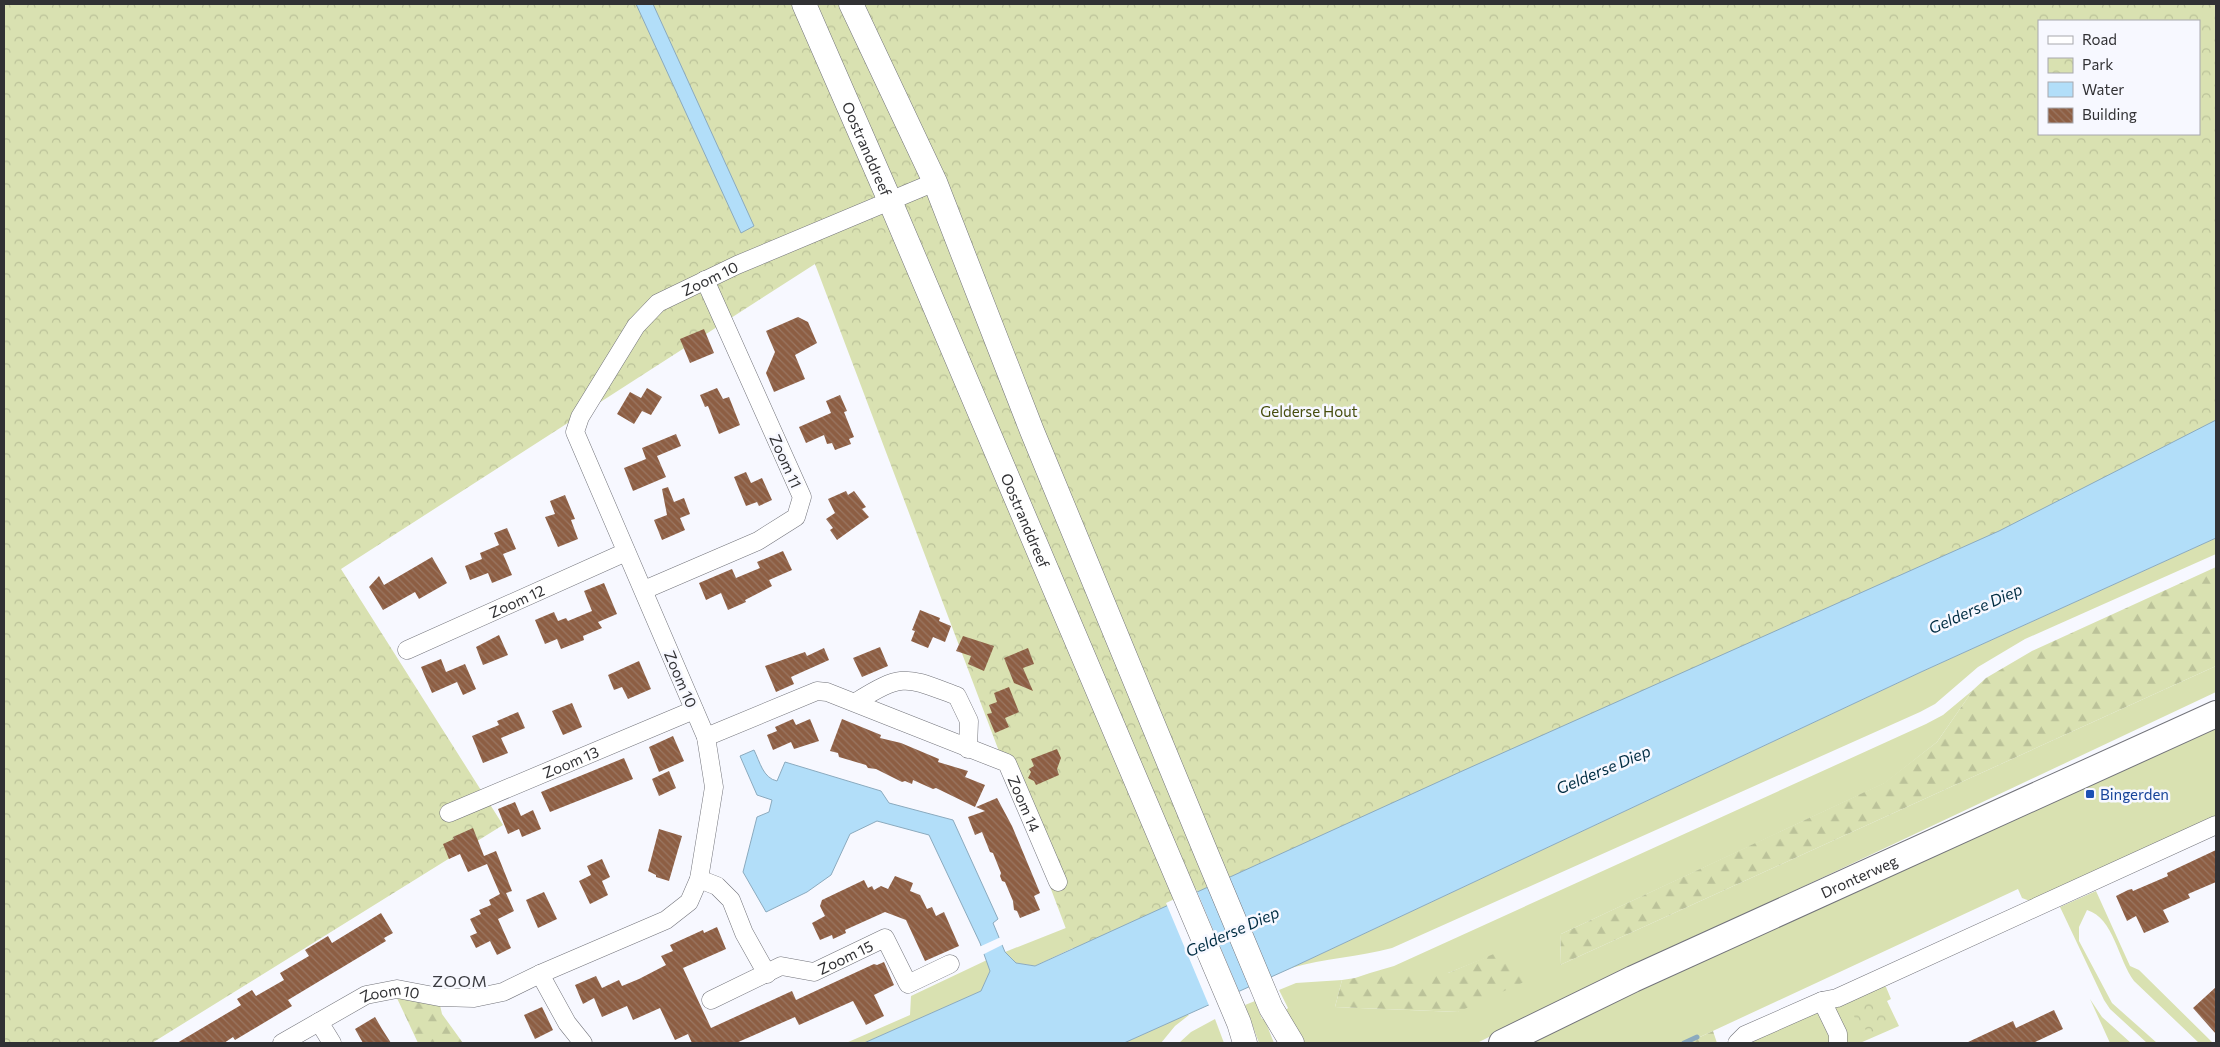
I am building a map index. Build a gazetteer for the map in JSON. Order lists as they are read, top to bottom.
{
  "streets": {
    "main road": ["Oostranddreef", "Dronterweg"],
    "street": [
      "Zoom 10",
      "Zoom 11",
      "Zoom 12",
      "Zoom 13",
      "Zoom 14",
      "Zoom 15"
    ]
  },
  "crossings": [
    ["Oostranddreef", "Zoom 10"],
    ["Zoom 10", "Zoom 11"],
    ["Zoom 10", "Zoom 12"],
    ["Zoom 10", "Zoom 13"],
    ["Zoom 10", "Zoom 14"]
  ],
  "districts": ["ZOOM"],
  "water": ["Gelderse Diep"],
  "parks": ["Gelderse Hout"],
  "places": {
    "transit": ["Bingerden"]
  },
  "legend": [
    "Road",
    "Park",
    "Water",
    "Building"
  ]
}
